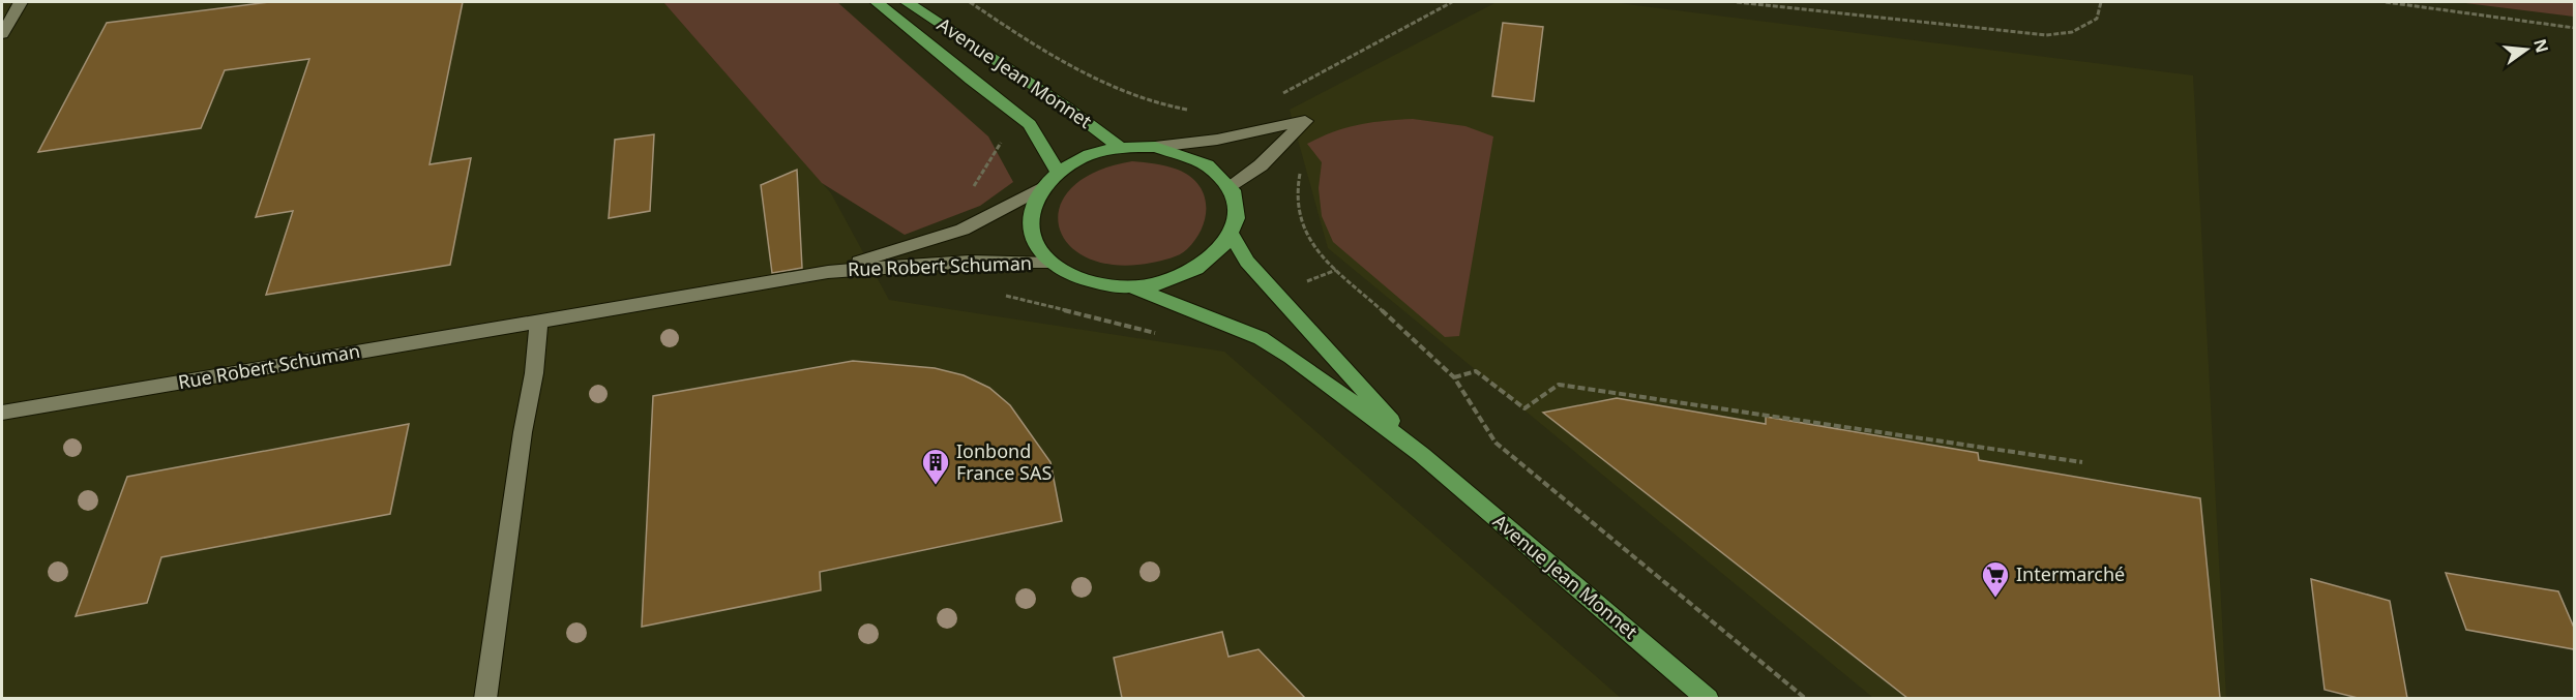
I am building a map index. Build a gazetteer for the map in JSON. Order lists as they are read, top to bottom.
{
  "streets": {
    "main road": ["Avenue Jean Monnet", "Rue Robert Schuman"]
  },
  "crossings": [
    ["Avenue Jean Monnet", "Rue Robert Schuman"]
  ],
  "places": {
    "building": ["Ionbond France SAS"],
    "supermarket": ["Intermarché"]
  },
  "north": "right"
}
